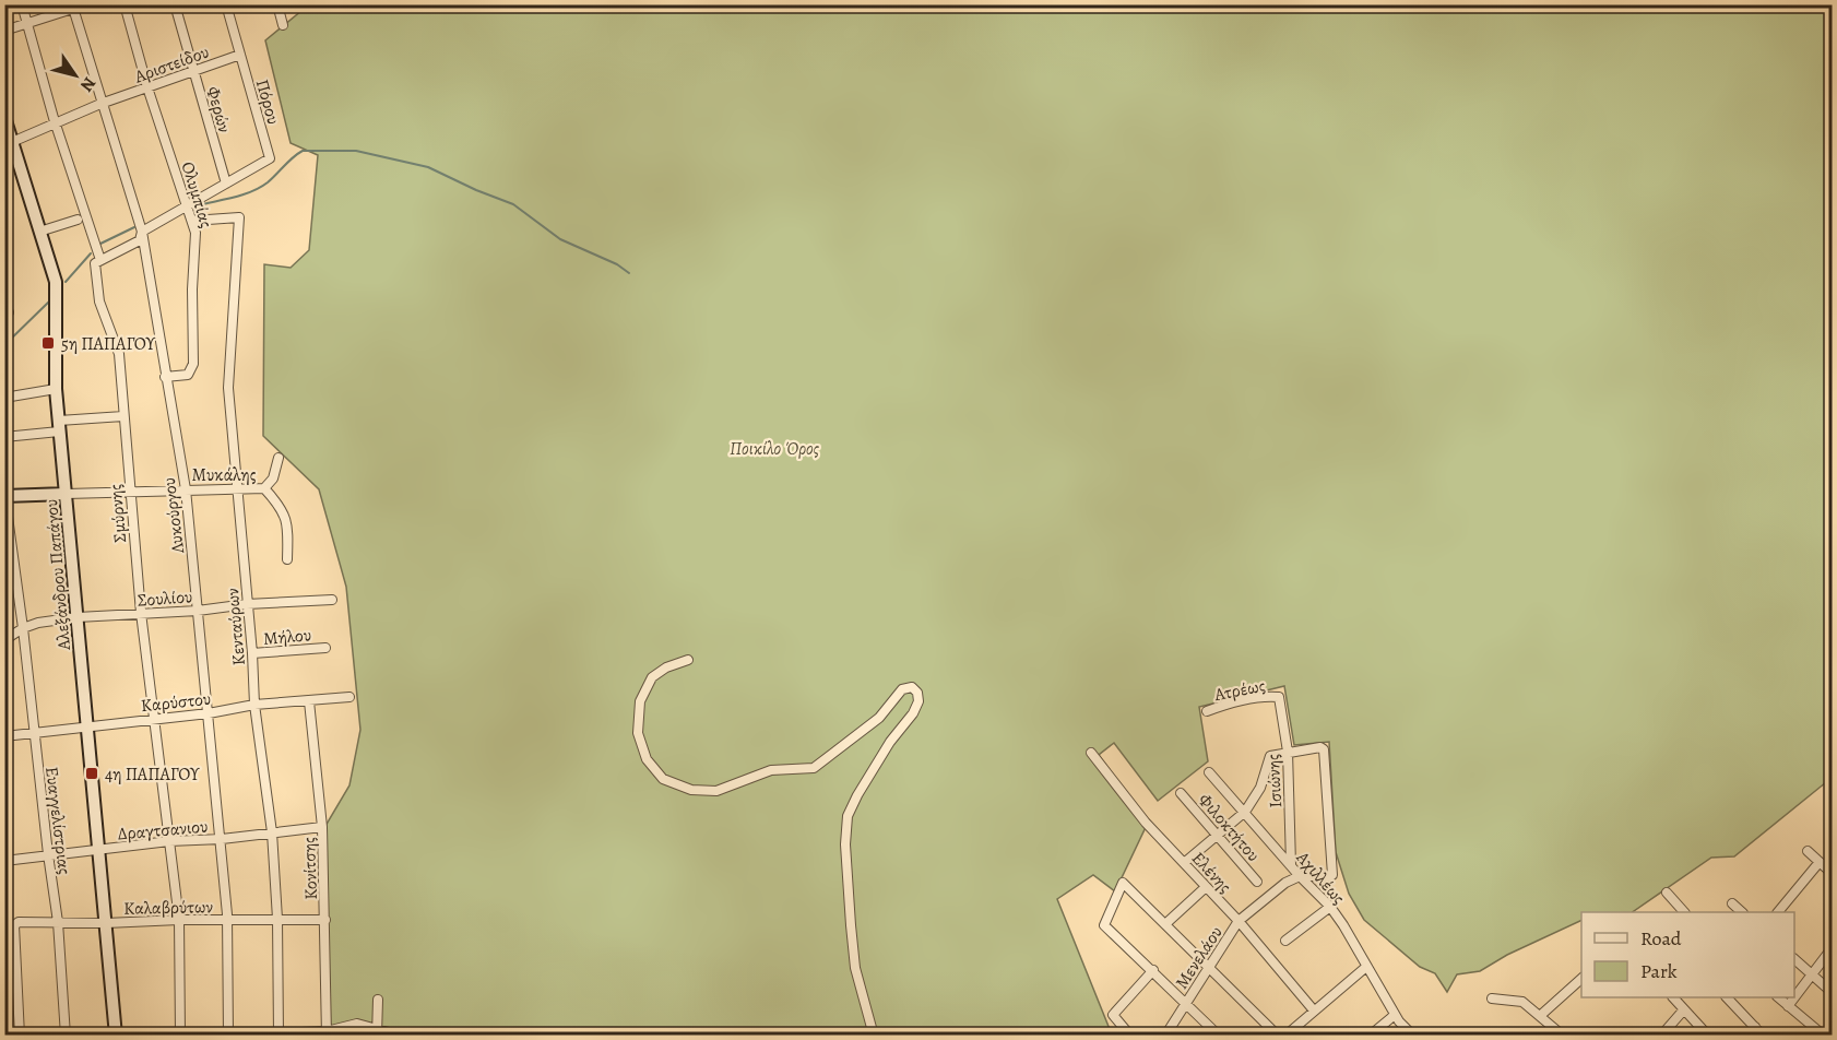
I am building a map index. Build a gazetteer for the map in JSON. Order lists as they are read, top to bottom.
{
  "streets": {
    "street": [
      "Αριστείδου",
      "Πόρου",
      "Φερών",
      "Ολυμπίας",
      "Μυκάλης",
      "Σμύρνης",
      "Λυκούργου",
      "Αλεξάνδρου Παπάγου",
      "Σουλίου",
      "Κενταύρων",
      "Μήλου",
      "Ατρέως",
      "Καρύστου",
      "Ισιώνης",
      "Ευαγγελίστριας",
      "Φιλοκτήτου",
      "Δραγτσανιου",
      "Κονίτσης",
      "Ελένης",
      "Αχιλλέως",
      "Καλαβρύτων",
      "Μενελάου"
    ]
  },
  "crossings": [
    ["Αριστείδου", "Πόρου"],
    ["Αριστείδου", "Φερών"],
    ["Αριστείδου", "Ολυμπίας"],
    ["Αριστείδου", "Σμύρνης"],
    ["Αριστείδου", "Λυκούργου"],
    ["Αριστείδου", "Αλεξάνδρου Παπάγου"],
    ["Πόρου", "Φερών"],
    ["Ολυμπίας", "Λυκούργου"],
    ["Ολυμπίας", "Κενταύρων"],
    ["Μυκάλης", "Σμύρνης"],
    ["Μυκάλης", "Λυκούργου"],
    ["Μυκάλης", "Αλεξάνδρου Παπάγου"],
    ["Μυκάλης", "Κενταύρων"],
    ["Σμύρνης", "Σουλίου"],
    ["Σμύρνης", "Καρύστου"],
    ["Σμύρνης", "Δραγτσανιου"],
    ["Σμύρνης", "Καλαβρύτων"],
    ["Λυκούργου", "Σουλίου"],
    ["Λυκούργου", "Καρύστου"],
    ["Λυκούργου", "Δραγτσανιου"],
    ["Λυκούργου", "Καλαβρύτων"],
    ["Αλεξάνδρου Παπάγου", "Σουλίου"],
    ["Αλεξάνδρου Παπάγου", "Καρύστου"],
    ["Αλεξάνδρου Παπάγου", "Δραγτσανιου"],
    ["Αλεξάνδρου Παπάγου", "Καλαβρύτων"],
    ["Σουλίου", "Κενταύρων"],
    ["Σουλίου", "Ευαγγελίστριας"],
    ["Κενταύρων", "Μήλου"],
    ["Κενταύρων", "Καρύστου"],
    ["Κενταύρων", "Δραγτσανιου"],
    ["Κενταύρων", "Καλαβρύτων"],
    ["Ατρέως", "Ισιώνης"],
    ["Καρύστου", "Ευαγγελίστριας"],
    ["Καρύστου", "Κονίτσης"],
    ["Ισιώνης", "Αχιλλέως"],
    ["Ευαγγελίστριας", "Δραγτσανιου"],
    ["Ευαγγελίστριας", "Καλαβρύτων"],
    ["Δραγτσανιου", "Κονίτσης"],
    ["Κονίτσης", "Καλαβρύτων"],
    ["Ελένης", "Μενελάου"],
    ["Αχιλλέως", "Μενελάου"]
  ],
  "parks": ["Ποικίλο Όρος"],
  "places": {
    "transit": ["5η ΠΑΠΑΓΟΥ", "4η ΠΑΠΑΓΟΥ"]
  },
  "legend": ["Road", "Park"],
  "north": "bottom right"
}
